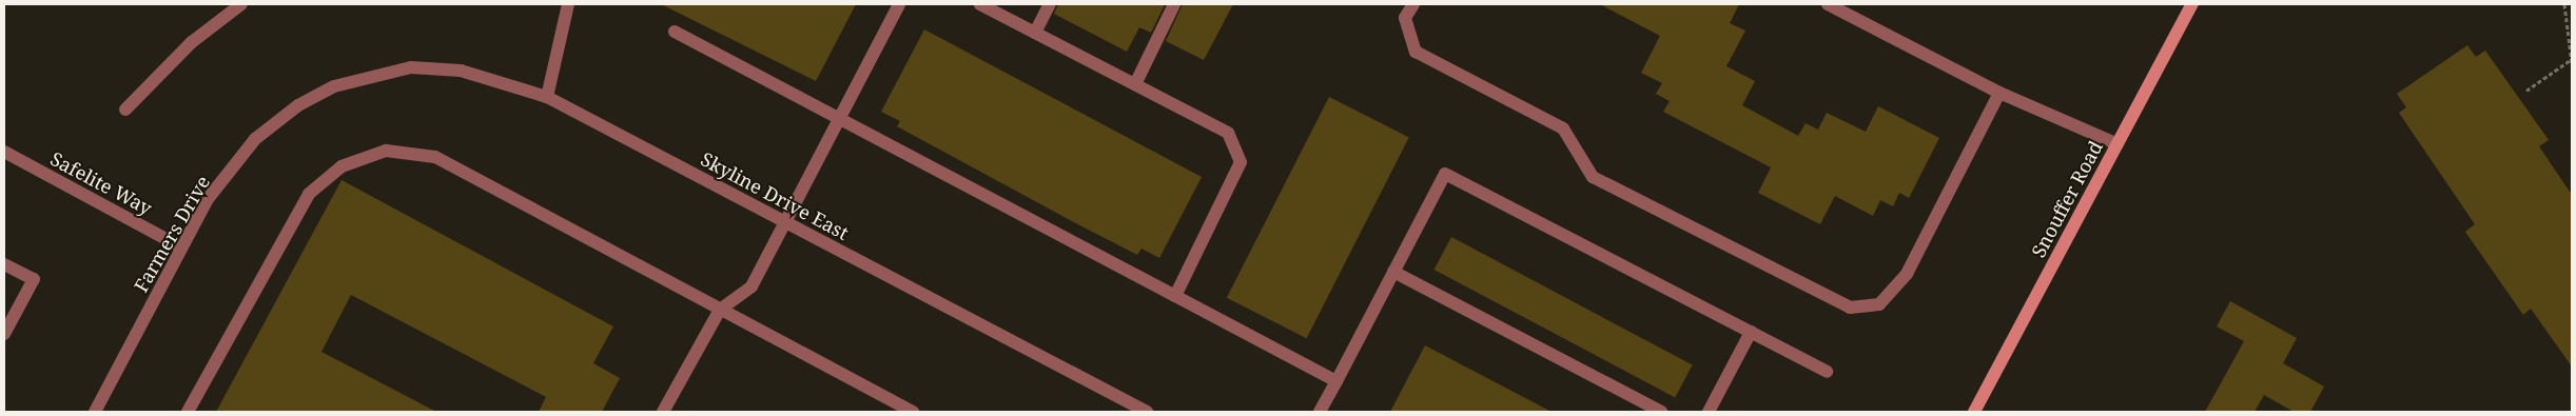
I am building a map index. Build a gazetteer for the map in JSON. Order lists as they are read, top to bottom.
{
  "streets": {
    "main road": ["Snouffer Road"],
    "street": ["Safelite Way", "Skyline Drive East", "Farmers Drive"]
  },
  "crossings": [
    ["Safelite Way", "Farmers Drive"],
    ["Skyline Drive East", "Farmers Drive"]
  ]
}
